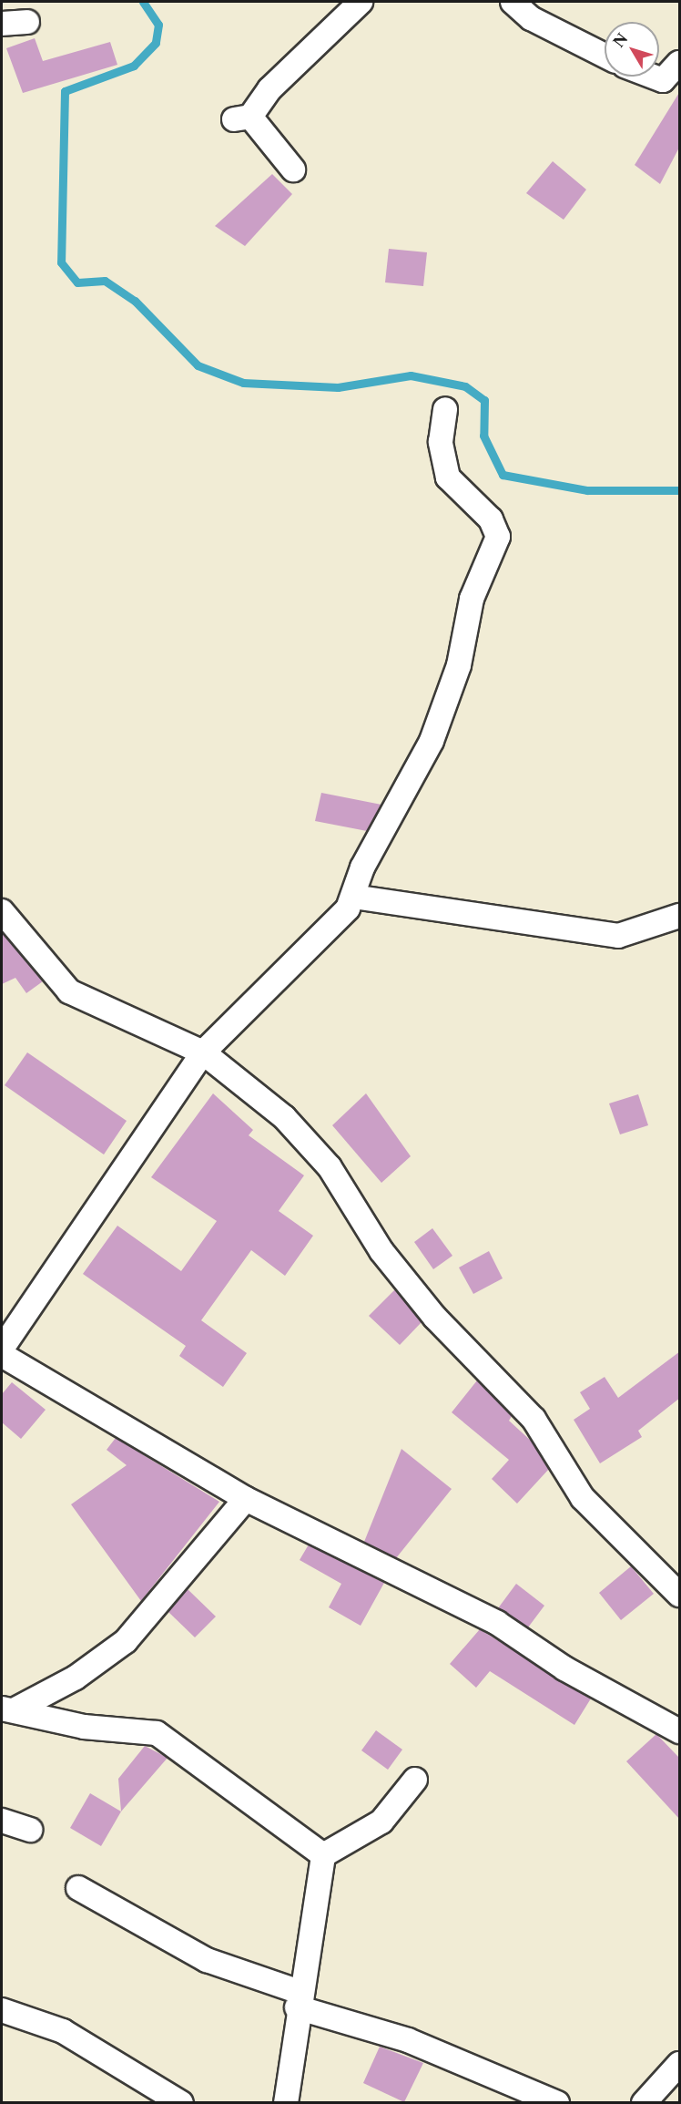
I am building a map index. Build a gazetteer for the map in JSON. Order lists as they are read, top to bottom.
{
  "north": "top left"
}
